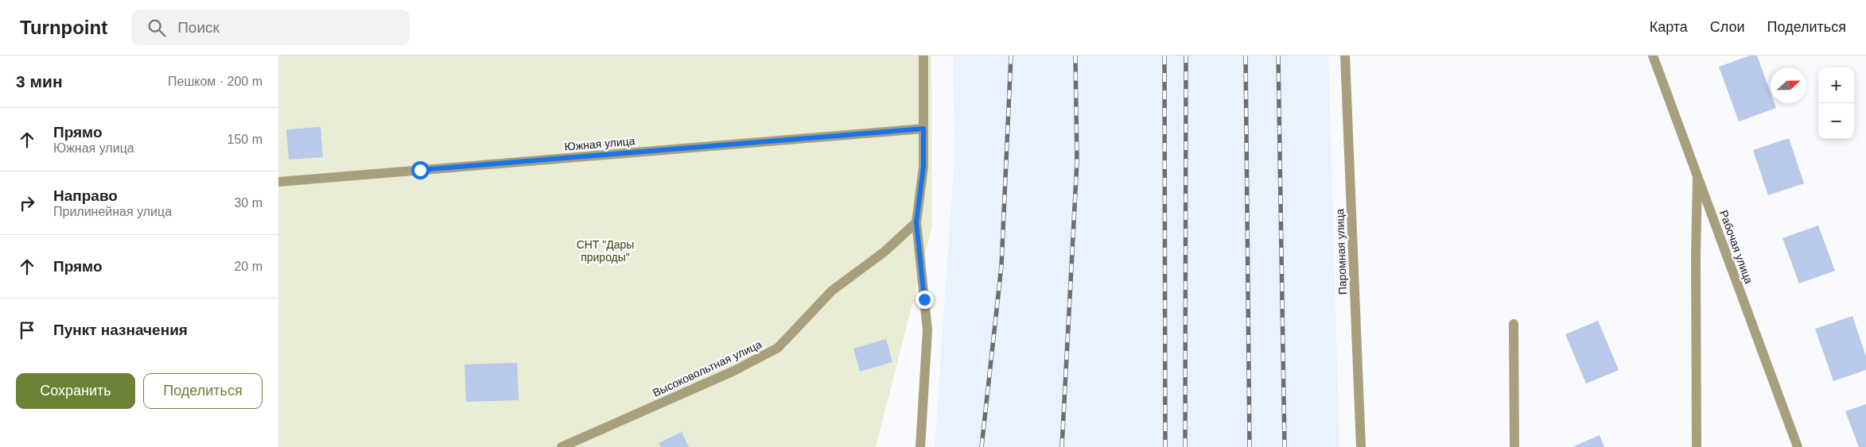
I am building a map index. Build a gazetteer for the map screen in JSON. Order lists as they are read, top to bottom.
{
  "streets": {
    "street": [
      "Южная улица",
      "Рабочая улица",
      "Паромная улица",
      "Высоковольтная улица"
    ]
  },
  "parks": ["СНТ \"Дары природы\""],
  "north": "right",
  "page": {
    "header": "Turnpoint",
    "search": "Поиск",
    "nav": ["Карта", "Слои", "Поделиться"],
    "heading": ["3 мин", "Пешком · 200 m"],
    "map_buttons": ["+", "−"],
    "list": [
      ["Прямо", "Южная улица", "150 m"],
      ["Направо", "Прилинейная улица", "30 m"],
      ["Прямо", "20 m"],
      "Пункт назначения"
    ],
    "buttons": ["Сохранить", "Поделиться"]
  }
}
